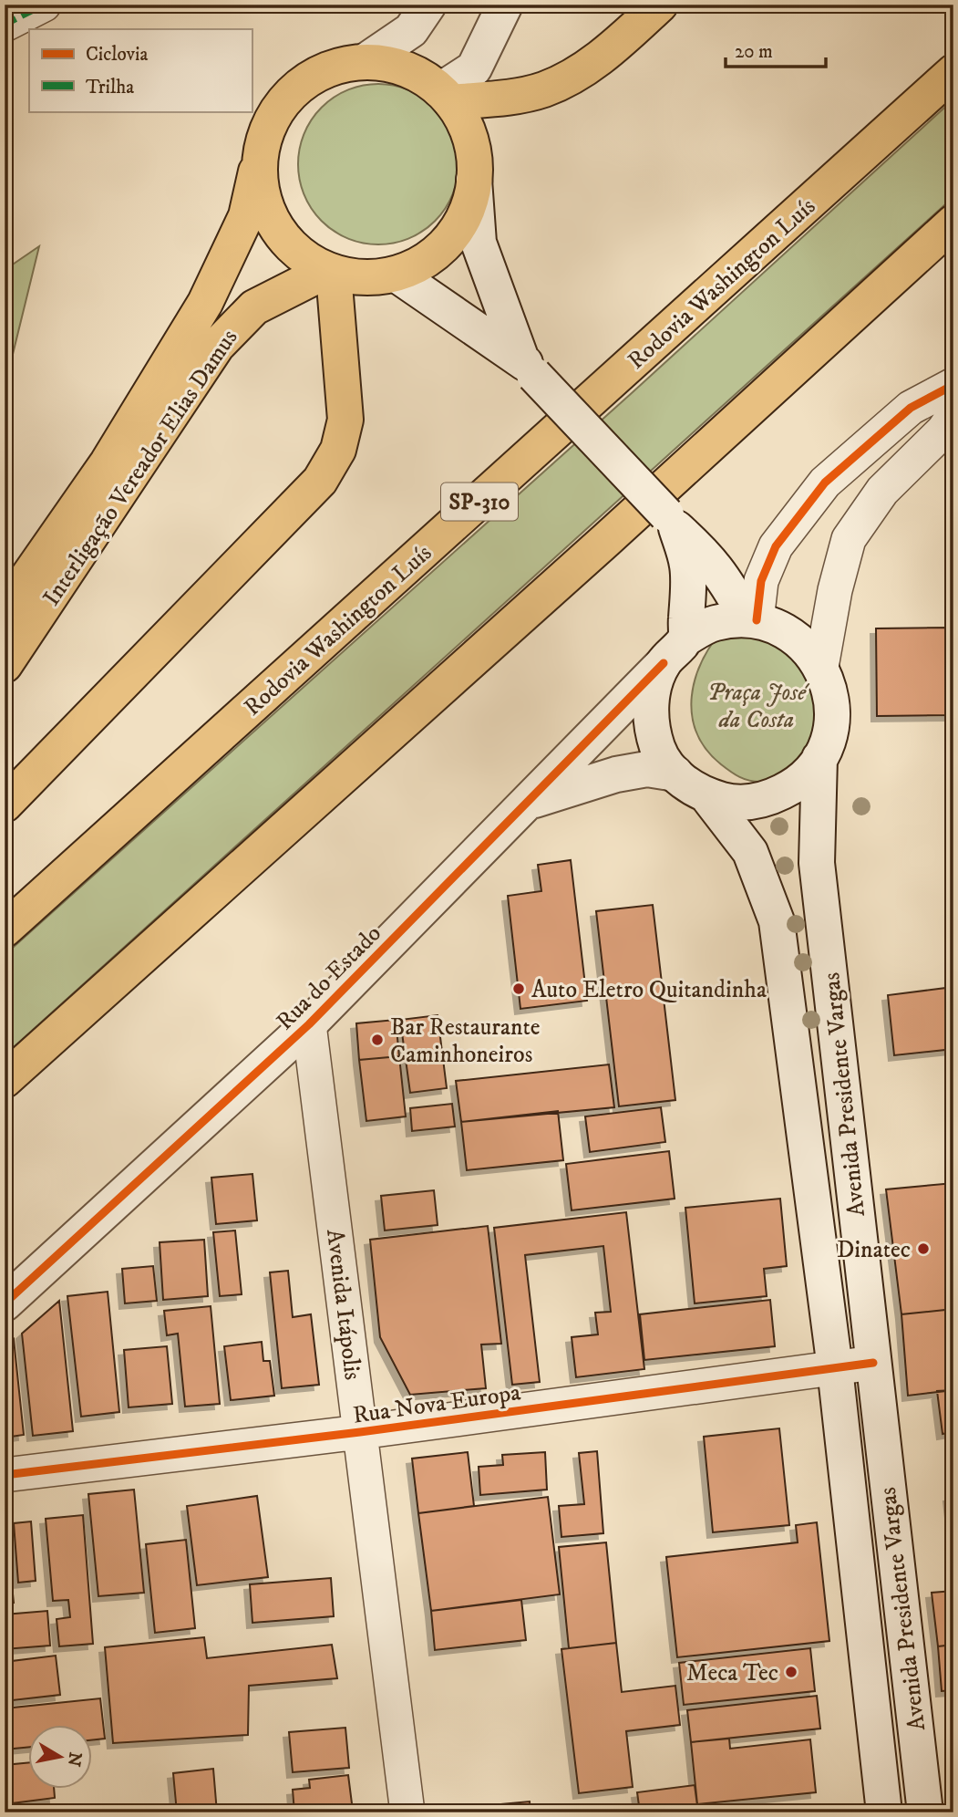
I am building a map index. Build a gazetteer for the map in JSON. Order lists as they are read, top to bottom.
{
  "streets": {
    "highway": ["Rodovia Washington Luís", "Interligação Vereador Elias Damus", "SP-310"],
    "main road": ["Rua do Estado", "Avenida Presidente Vargas"],
    "street": ["Avenida Itápolis", "Rua Nova Europa"]
  },
  "crossings": [
    ["Rua do Estado", "Avenida Presidente Vargas"],
    ["Rua do Estado", "Avenida Itápolis"],
    ["Avenida Presidente Vargas", "Rua Nova Europa"],
    ["Avenida Itápolis", "Rua Nova Europa"]
  ],
  "parks": ["Praça José da Costa"],
  "places": [
    "Auto Eletro Quitandinha",
    "Bar Restaurante Caminhoneiros",
    "Dinatec",
    "Meca Tec"
  ],
  "legend": ["Ciclovia", "Trilha"],
  "scale_bar": "20 m",
  "north": "right"
}
